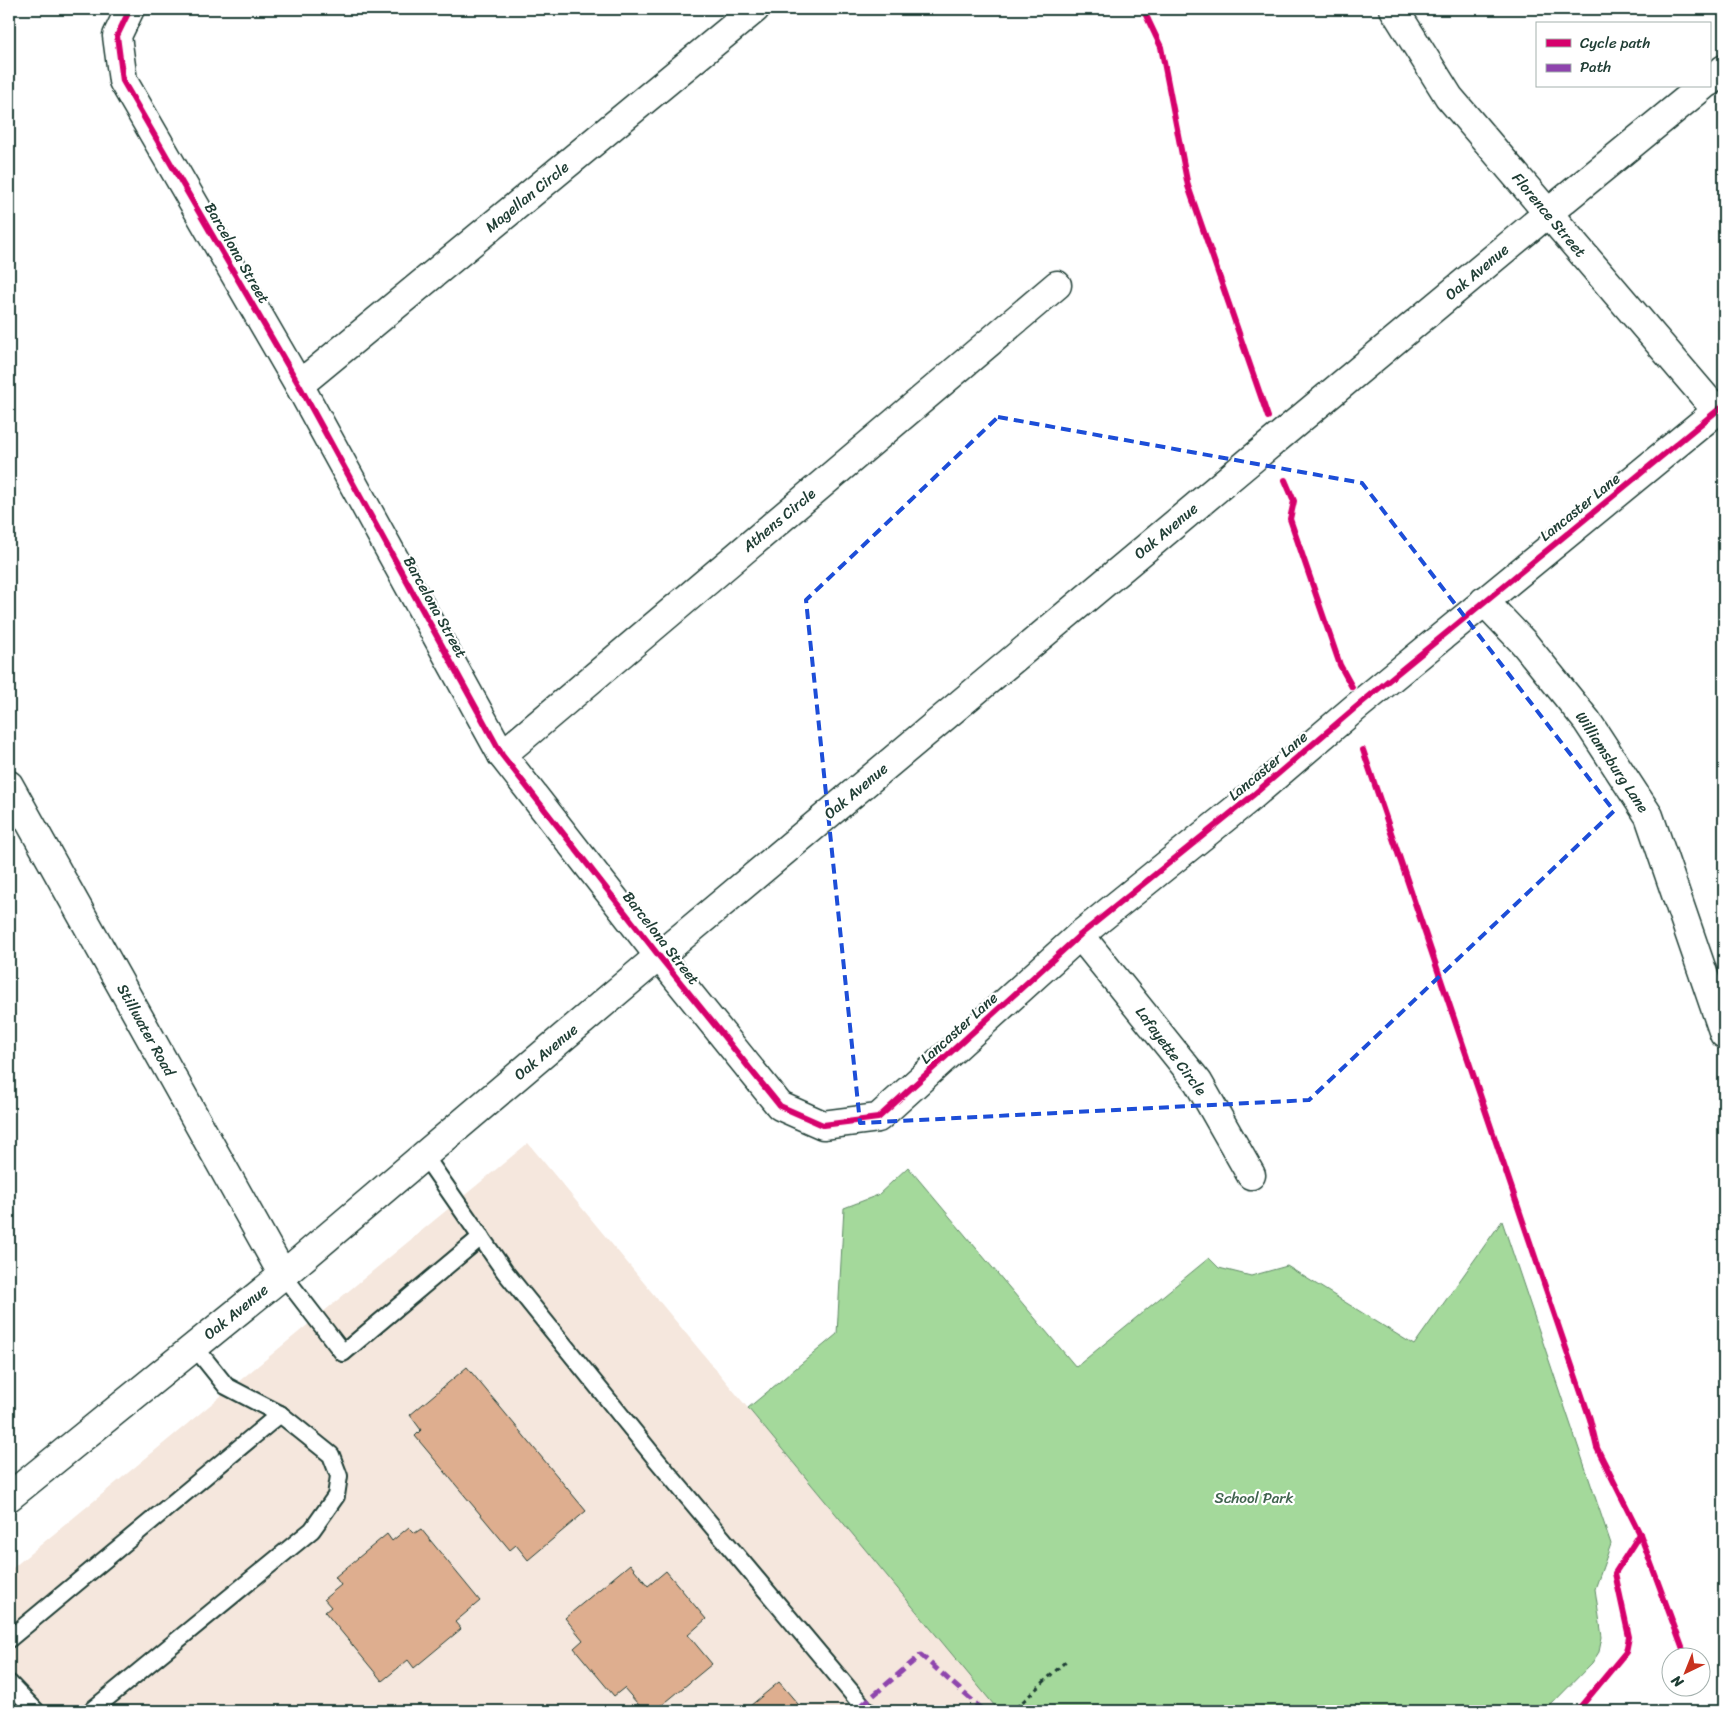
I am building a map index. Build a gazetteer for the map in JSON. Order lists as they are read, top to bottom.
{
  "streets": {
    "street": [
      "Magellan Circle",
      "Florence Street",
      "Barcelona Street",
      "Oak Avenue",
      "Lancaster Lane",
      "Athens Circle",
      "Williamsburg Lane",
      "Stillwater Road",
      "Lafayette Circle"
    ]
  },
  "crossings": [
    ["Magellan Circle", "Barcelona Street"],
    ["Florence Street", "Oak Avenue"],
    ["Florence Street", "Lancaster Lane"],
    ["Barcelona Street", "Oak Avenue"],
    ["Barcelona Street", "Lancaster Lane"],
    ["Barcelona Street", "Athens Circle"],
    ["Oak Avenue", "Stillwater Road"],
    ["Lancaster Lane", "Williamsburg Lane"],
    ["Lancaster Lane", "Lafayette Circle"]
  ],
  "parks": ["School Park"],
  "legend": ["Cycle path", "Path"],
  "north": "bottom left"
}
